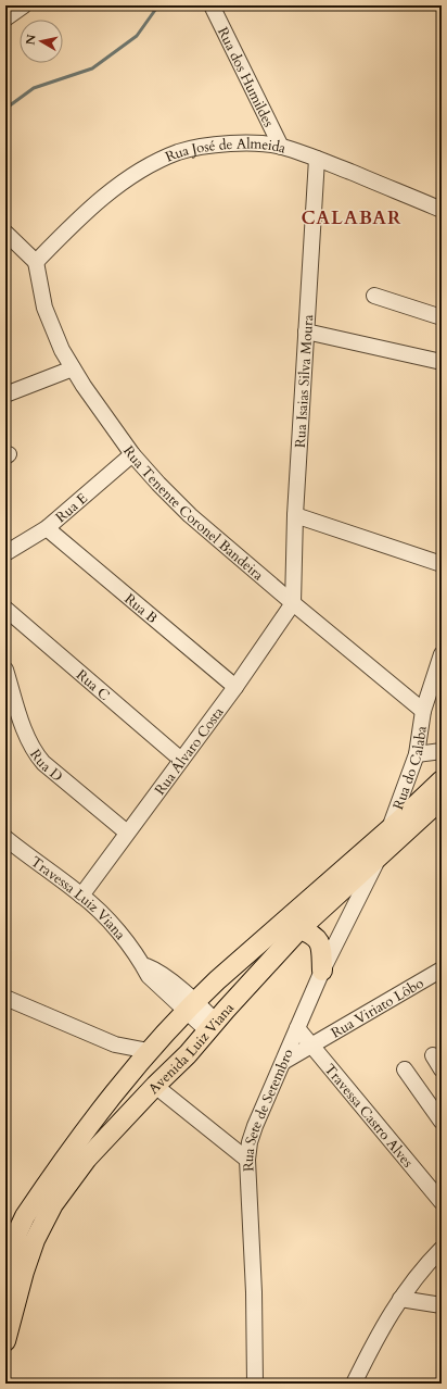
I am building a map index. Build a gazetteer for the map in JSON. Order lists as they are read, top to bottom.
{
  "streets": {
    "main road": ["Avenida Luiz Viana"],
    "street": [
      "Rua dos Humildes",
      "Rua José de Almeida",
      "Rua Isaias Silva Moura",
      "Rua E",
      "Rua Tenente Coronel Bandeira",
      "Rua B",
      "Rua C",
      "Rua Álvaro Costa",
      "Rua D",
      "Rua do Calaba",
      "Travessa Luiz Viana",
      "Rua Viriato Lôbo",
      "Rua Sete de Setembro",
      "Travessa Castro Alves"
    ]
  },
  "crossings": [
    ["Rua dos Humildes", "Rua José de Almeida"],
    ["Rua José de Almeida", "Rua Isaias Silva Moura"],
    ["Rua José de Almeida", "Rua Tenente Coronel Bandeira"],
    ["Rua Isaias Silva Moura", "Rua Tenente Coronel Bandeira"],
    ["Rua Isaias Silva Moura", "Rua Álvaro Costa"],
    ["Rua E", "Rua Tenente Coronel Bandeira"],
    ["Rua E", "Rua B"],
    ["Rua Tenente Coronel Bandeira", "Rua Álvaro Costa"],
    ["Rua Tenente Coronel Bandeira", "Rua do Calaba"],
    ["Rua B", "Rua Álvaro Costa"],
    ["Rua C", "Rua Álvaro Costa"],
    ["Rua Álvaro Costa", "Rua D"],
    ["Rua Álvaro Costa", "Travessa Luiz Viana"],
    ["Rua do Calaba", "Avenida Luiz Viana"],
    ["Travessa Luiz Viana", "Avenida Luiz Viana"],
    ["Rua Viriato Lôbo", "Rua Sete de Setembro"],
    ["Rua Viriato Lôbo", "Travessa Castro Alves"],
    ["Avenida Luiz Viana", "Rua Sete de Setembro"],
    ["Rua Sete de Setembro", "Travessa Castro Alves"]
  ],
  "districts": ["CALABAR"],
  "north": "left"
}
